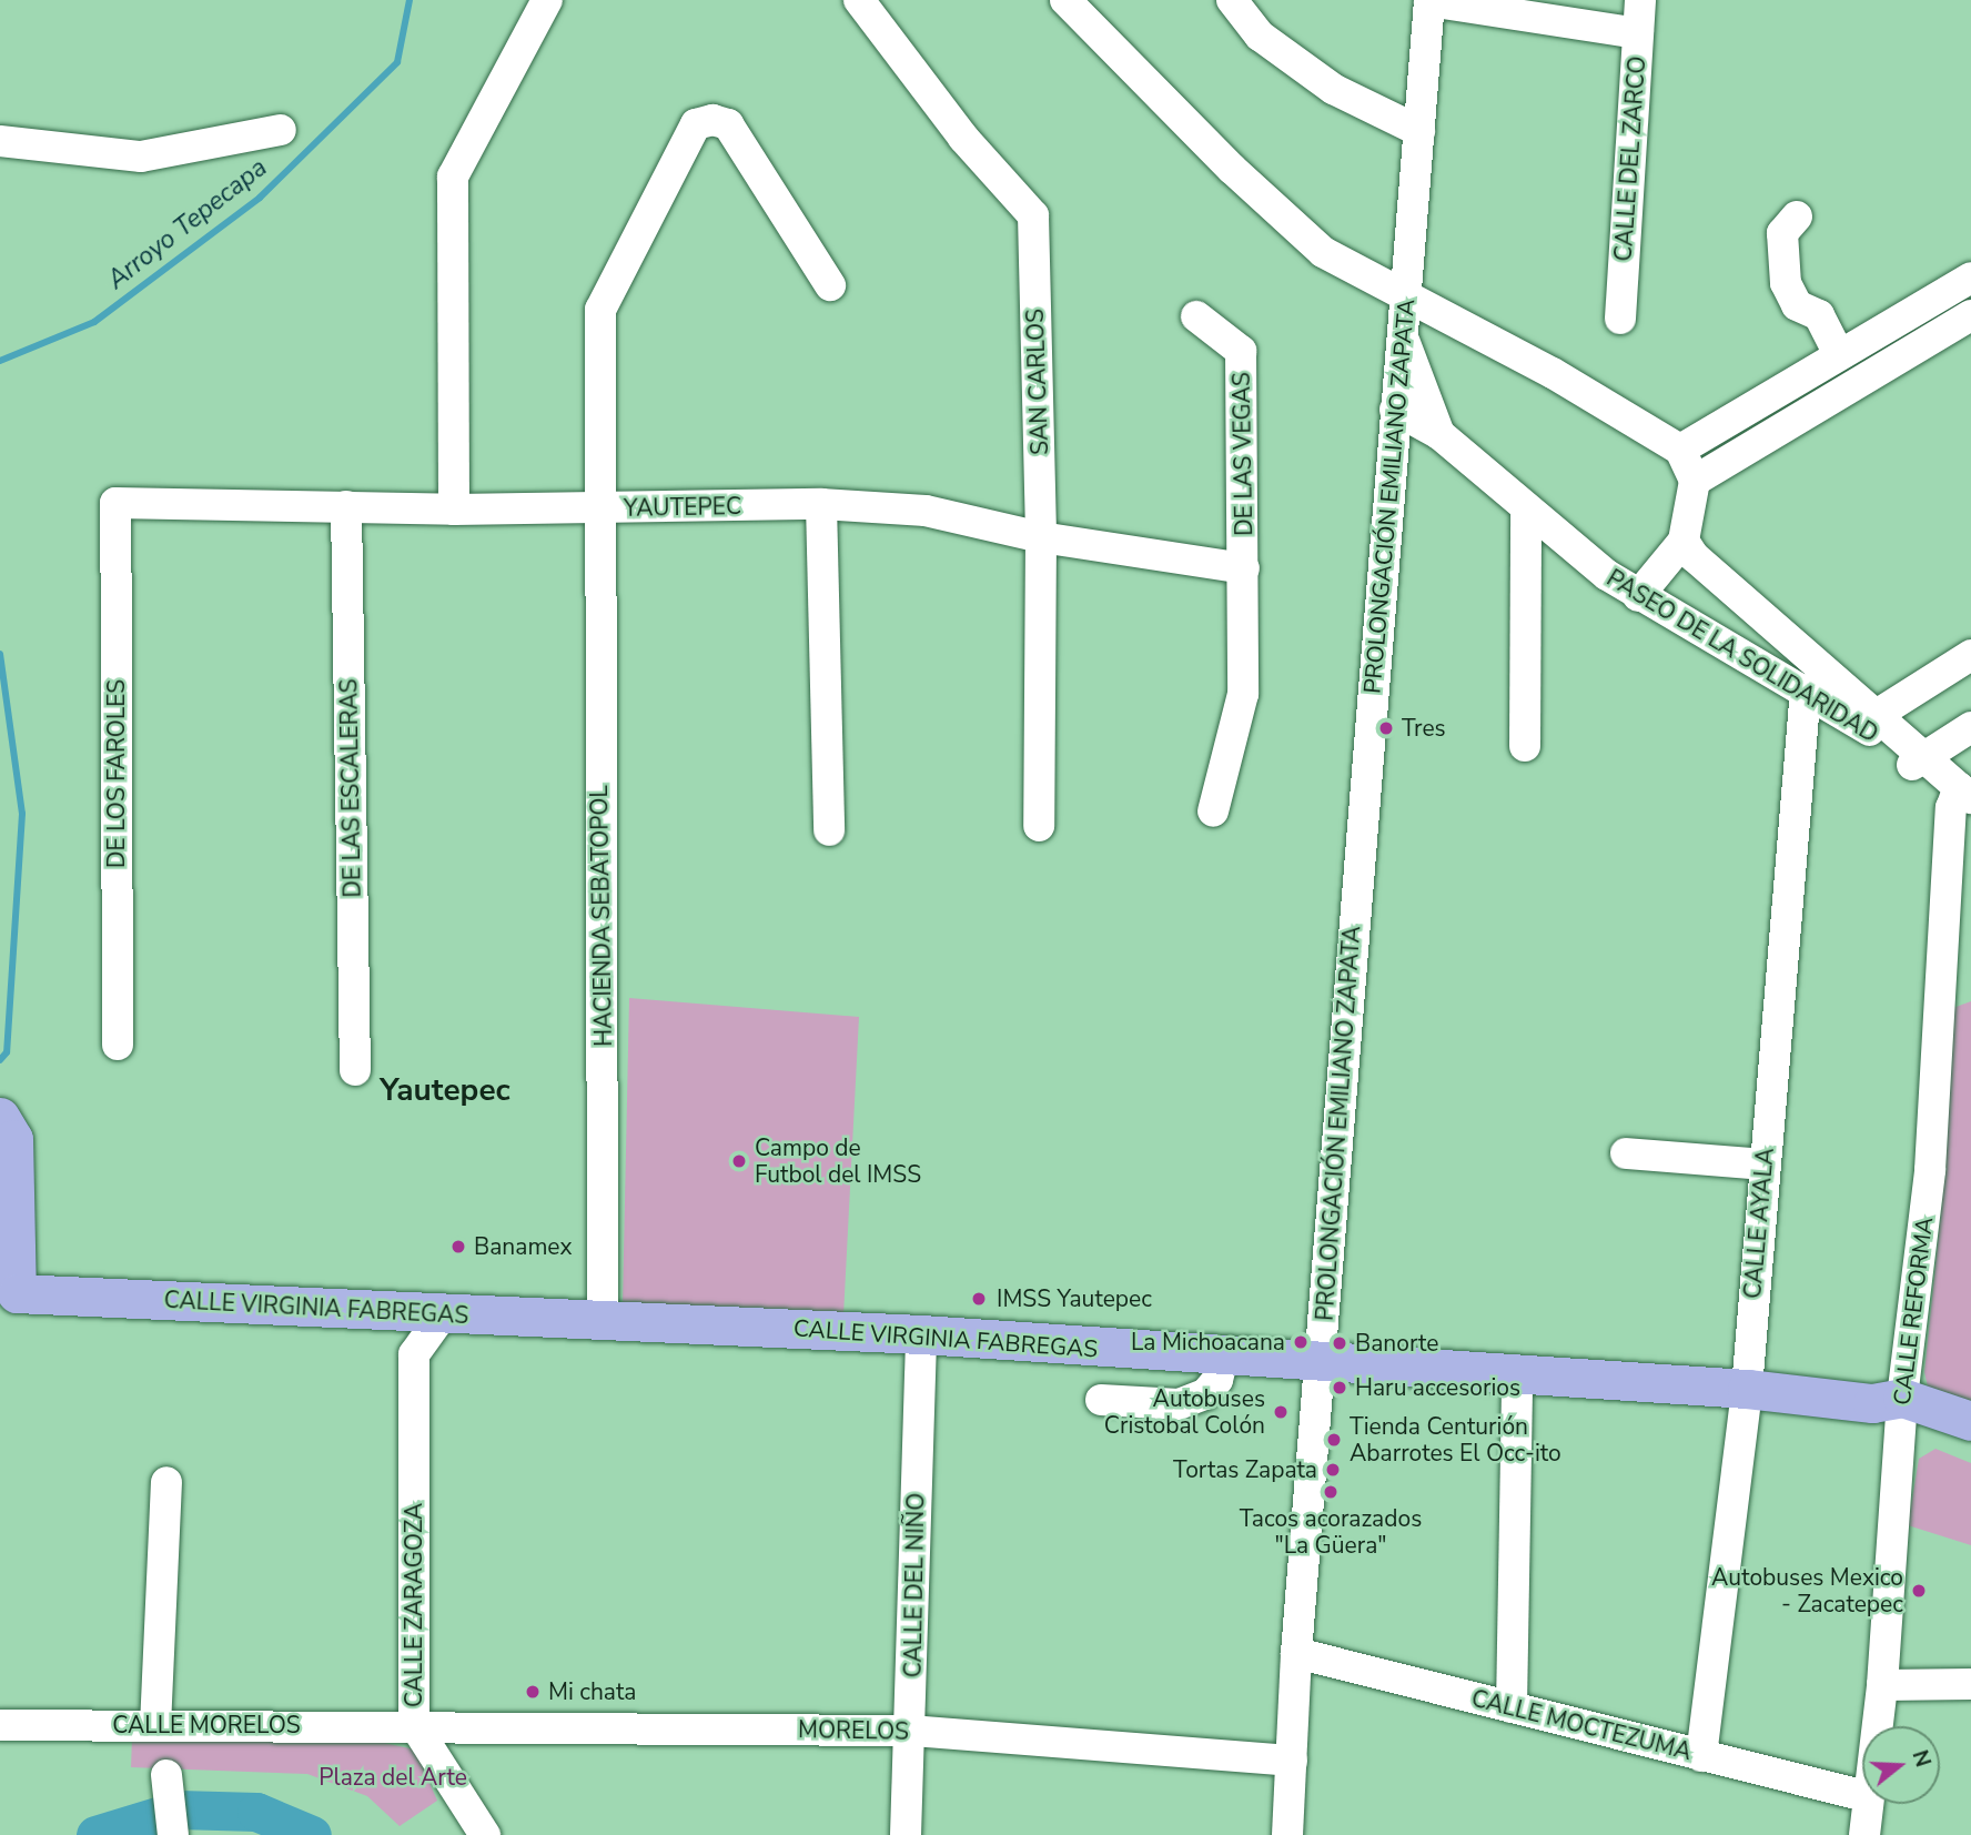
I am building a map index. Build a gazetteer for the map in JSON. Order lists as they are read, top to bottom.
{
  "streets": {
    "main road": ["CALLE VIRGINIA FABREGAS"],
    "street": [
      "CALLE DEL ZARCO",
      "SAN CARLOS",
      "DE LAS VEGAS",
      "PROLONGACIÓN EMILIANO ZAPATA",
      "YAUTEPEC",
      "PASEO DE LA SOLIDARIDAD",
      "DE LOS FAROLES",
      "DE LAS ESCALERAS",
      "HACIENDA SEBATOPOL",
      "CALLE AYALA",
      "CALLE REFORMA",
      "CALLE DEL NIÑO",
      "CALLE ZARAGOZA",
      "CALLE MORELOS",
      "CALLE MOCTEZUMA",
      "MORELOS"
    ]
  },
  "crossings": [
    ["SAN CARLOS", "YAUTEPEC"],
    ["DE LAS VEGAS", "YAUTEPEC"],
    ["PROLONGACIÓN EMILIANO ZAPATA", "PASEO DE LA SOLIDARIDAD"],
    ["PROLONGACIÓN EMILIANO ZAPATA", "CALLE VIRGINIA FABREGAS"],
    ["PROLONGACIÓN EMILIANO ZAPATA", "CALLE MOCTEZUMA"],
    ["PROLONGACIÓN EMILIANO ZAPATA", "MORELOS"],
    ["YAUTEPEC", "DE LOS FAROLES"],
    ["YAUTEPEC", "DE LAS ESCALERAS"],
    ["YAUTEPEC", "HACIENDA SEBATOPOL"],
    ["PASEO DE LA SOLIDARIDAD", "CALLE AYALA"],
    ["PASEO DE LA SOLIDARIDAD", "CALLE REFORMA"],
    ["HACIENDA SEBATOPOL", "CALLE VIRGINIA FABREGAS"],
    ["CALLE AYALA", "CALLE VIRGINIA FABREGAS"],
    ["CALLE AYALA", "CALLE MOCTEZUMA"],
    ["CALLE VIRGINIA FABREGAS", "CALLE REFORMA"],
    ["CALLE VIRGINIA FABREGAS", "CALLE DEL NIÑO"],
    ["CALLE VIRGINIA FABREGAS", "CALLE ZARAGOZA"],
    ["CALLE DEL NIÑO", "MORELOS"],
    ["CALLE ZARAGOZA", "CALLE MORELOS"],
    ["CALLE ZARAGOZA", "MORELOS"],
    ["CALLE MORELOS", "MORELOS"]
  ],
  "districts": ["Yautepec"],
  "water": ["Arroyo Tepecapa"],
  "parks": ["Plaza del Arte"],
  "places": [
    "Tres",
    "Campo de Futbol del IMSS",
    "Banamex",
    "IMSS Yautepec",
    "La Michoacana",
    "Banorte",
    "Haru accesorios",
    "Autobuses Cristobal Colón",
    "Tienda Centurión Abarrotes El Occ-ito",
    "Tortas Zapata",
    "Tacos acorazados \"La Güera\"",
    "Autobuses Mexico - Zacatepec",
    "Mi chata"
  ],
  "north": "right"
}
